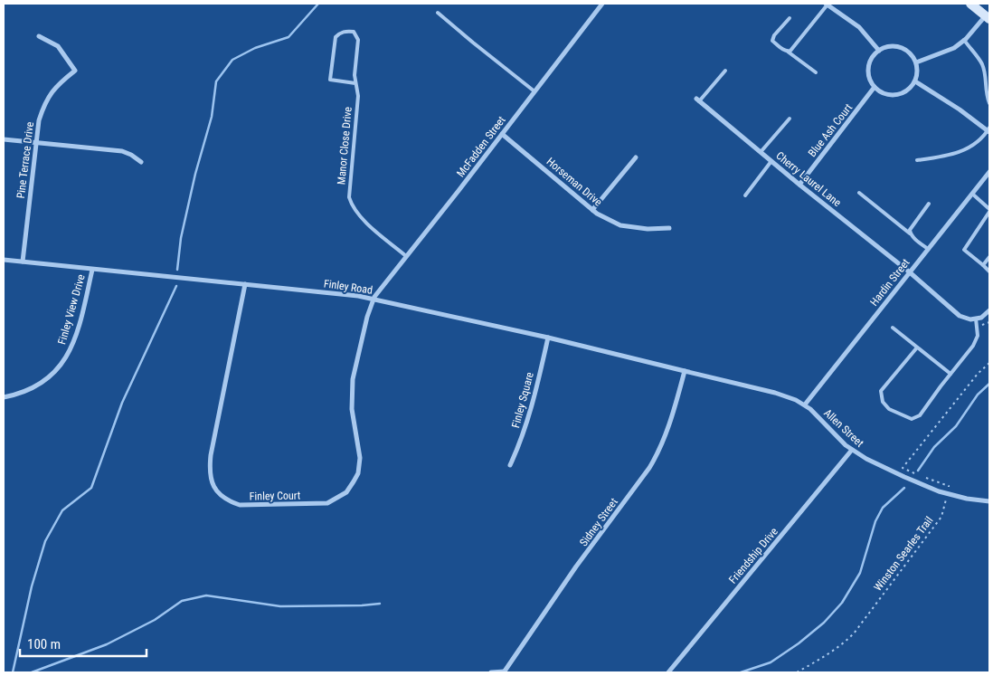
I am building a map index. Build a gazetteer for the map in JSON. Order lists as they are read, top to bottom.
{
  "streets": {
    "street": [
      "Blue Ash Court",
      "McFadden Street",
      "Pine Terrace Drive",
      "Cherry Laurel Lane",
      "Horseman Drive",
      "Hardin Street",
      "Finley Road",
      "Finley View Drive",
      "Finley Square",
      "Allen Street",
      "Finley Court",
      "Sidney Street",
      "Friendship Drive"
    ],
    "lane": ["Manor Close Drive"],
    "path": ["Winston Searles Trail"]
  },
  "crossings": [
    ["Blue Ash Court", "Cherry Laurel Lane"],
    ["Manor Close Drive", "McFadden Street"],
    ["McFadden Street", "Horseman Drive"],
    ["McFadden Street", "Finley Road"],
    ["McFadden Street", "Finley Court"],
    ["Pine Terrace Drive", "Finley Road"],
    ["Cherry Laurel Lane", "Hardin Street"],
    ["Hardin Street", "Allen Street"],
    ["Finley Road", "Finley View Drive"],
    ["Finley Road", "Finley Square"],
    ["Finley Road", "Allen Street"],
    ["Finley Road", "Finley Court"],
    ["Finley Road", "Sidney Street"],
    ["Allen Street", "Sidney Street"],
    ["Allen Street", "Winston Searles Trail"],
    ["Allen Street", "Friendship Drive"]
  ],
  "scale_bar": "100 m"
}
